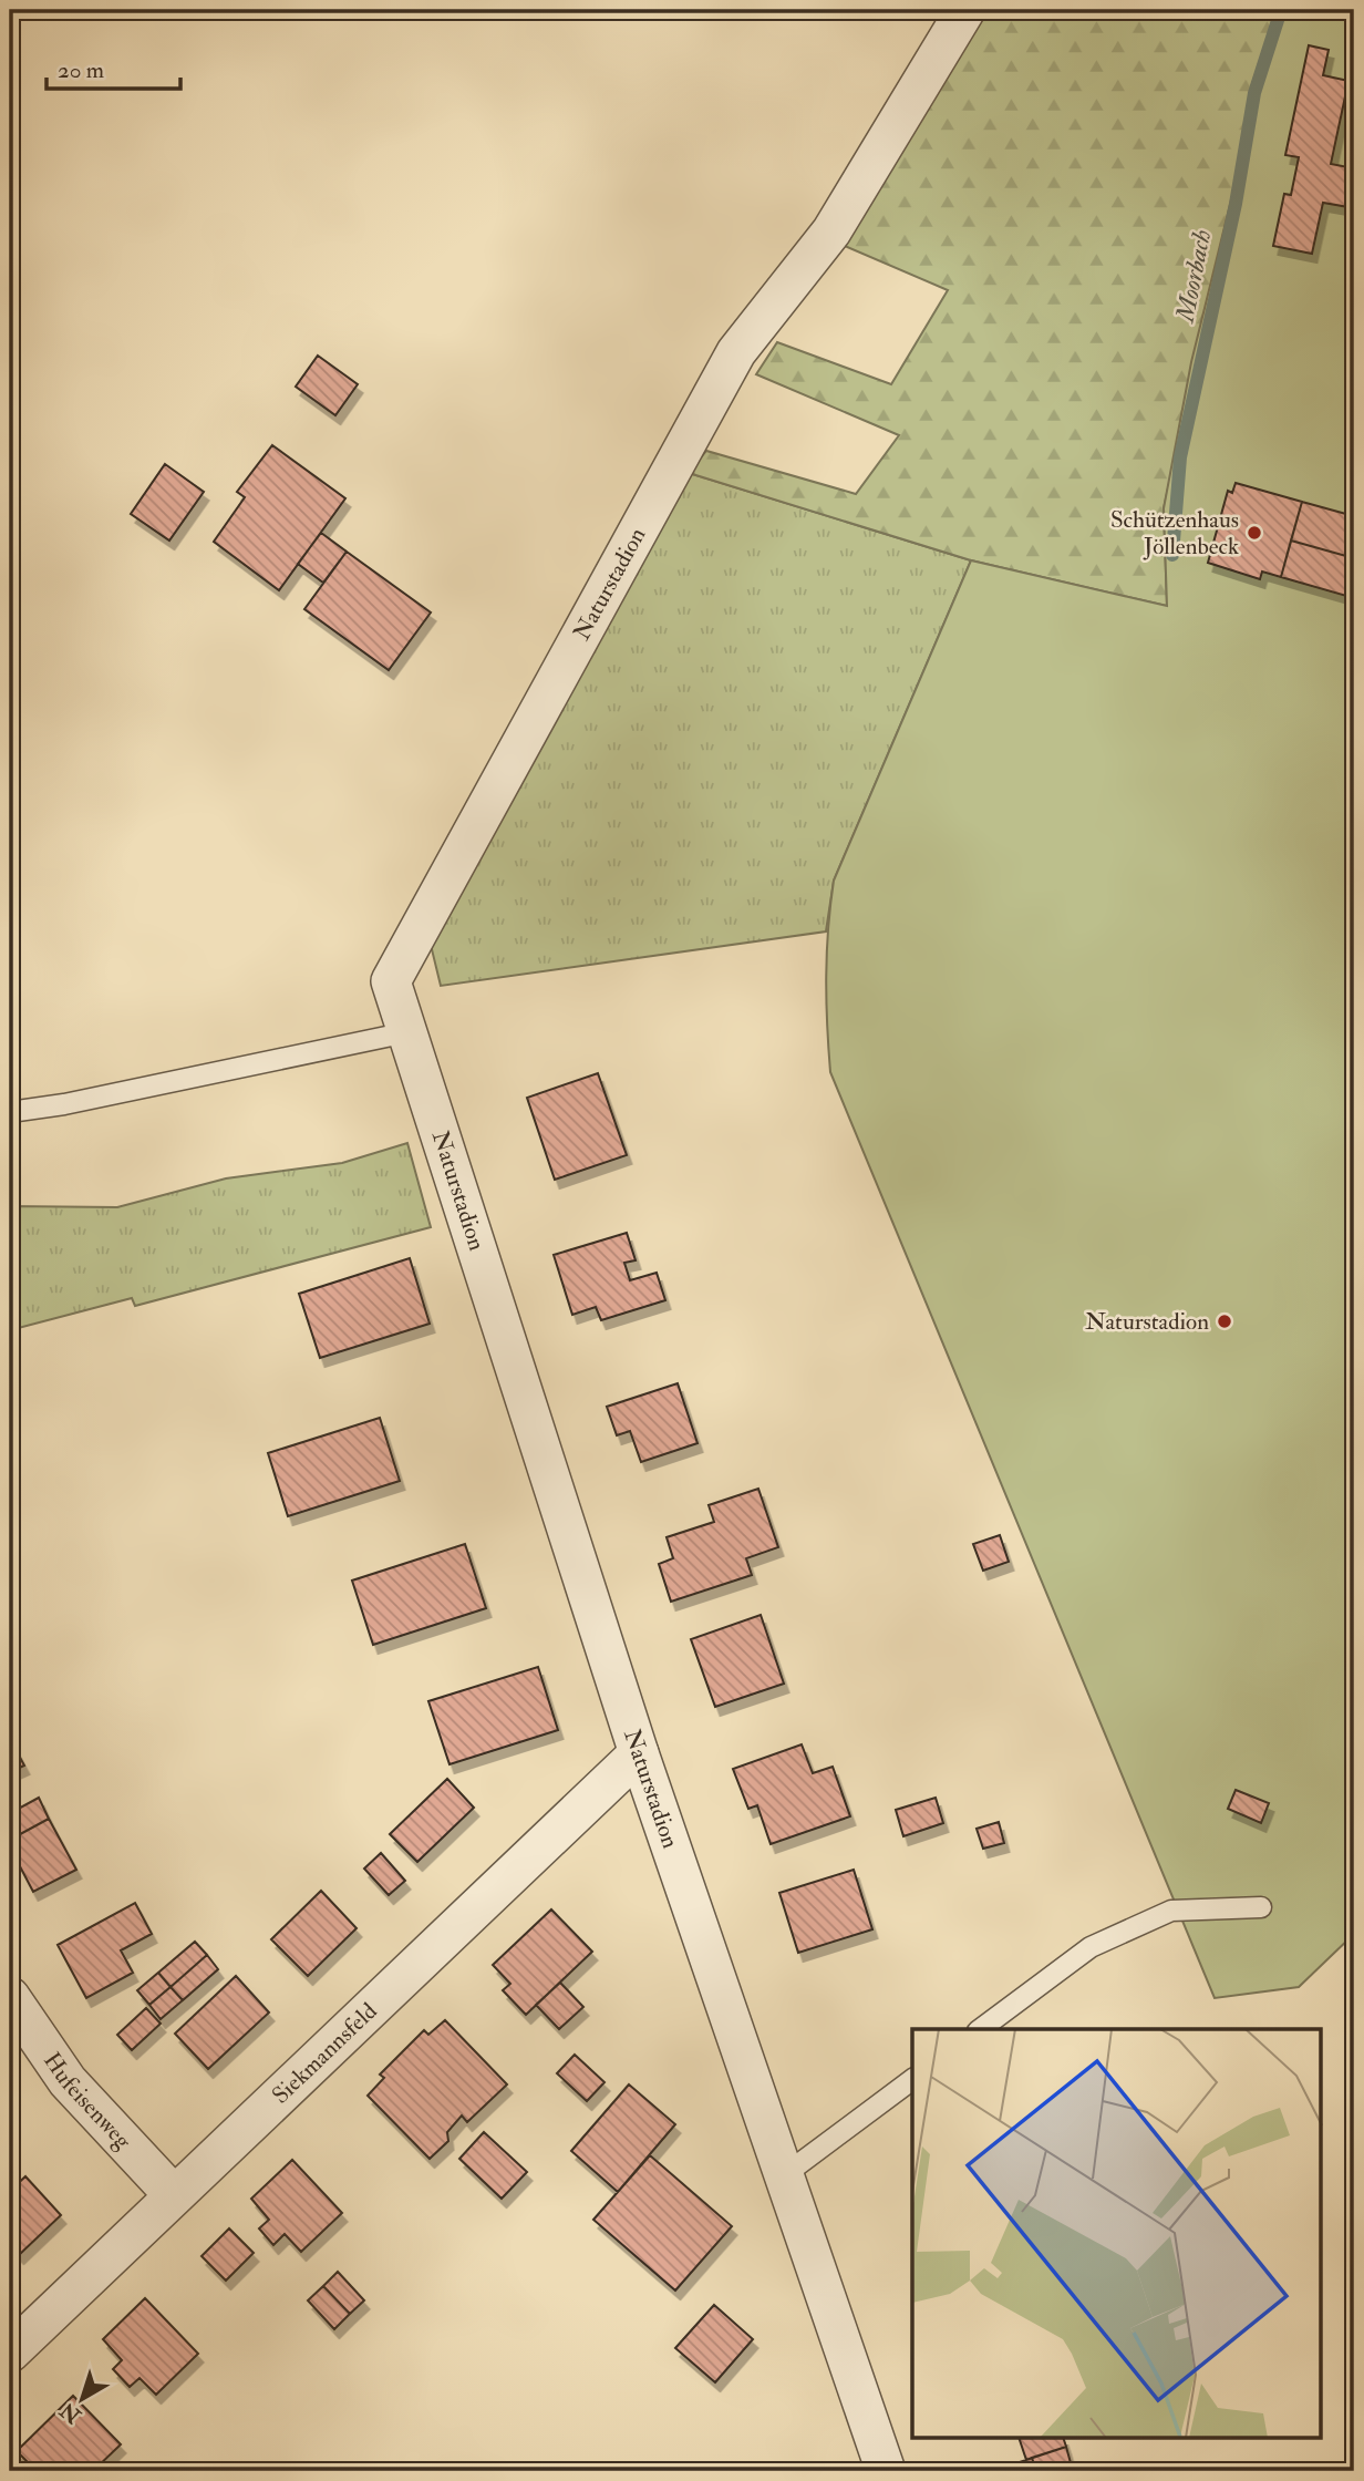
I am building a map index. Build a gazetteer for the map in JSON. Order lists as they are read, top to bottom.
{
  "streets": {
    "street": ["Naturstadion", "Siekmannsfeld", "Hufeisenweg"]
  },
  "crossings": [
    ["Naturstadion", "Siekmannsfeld"],
    ["Siekmannsfeld", "Hufeisenweg"]
  ],
  "water": ["Moorbach"],
  "places": ["Schützenhaus Jöllenbeck", "Naturstadion"],
  "scale_bar": "20 m",
  "north": "bottom left"
}
